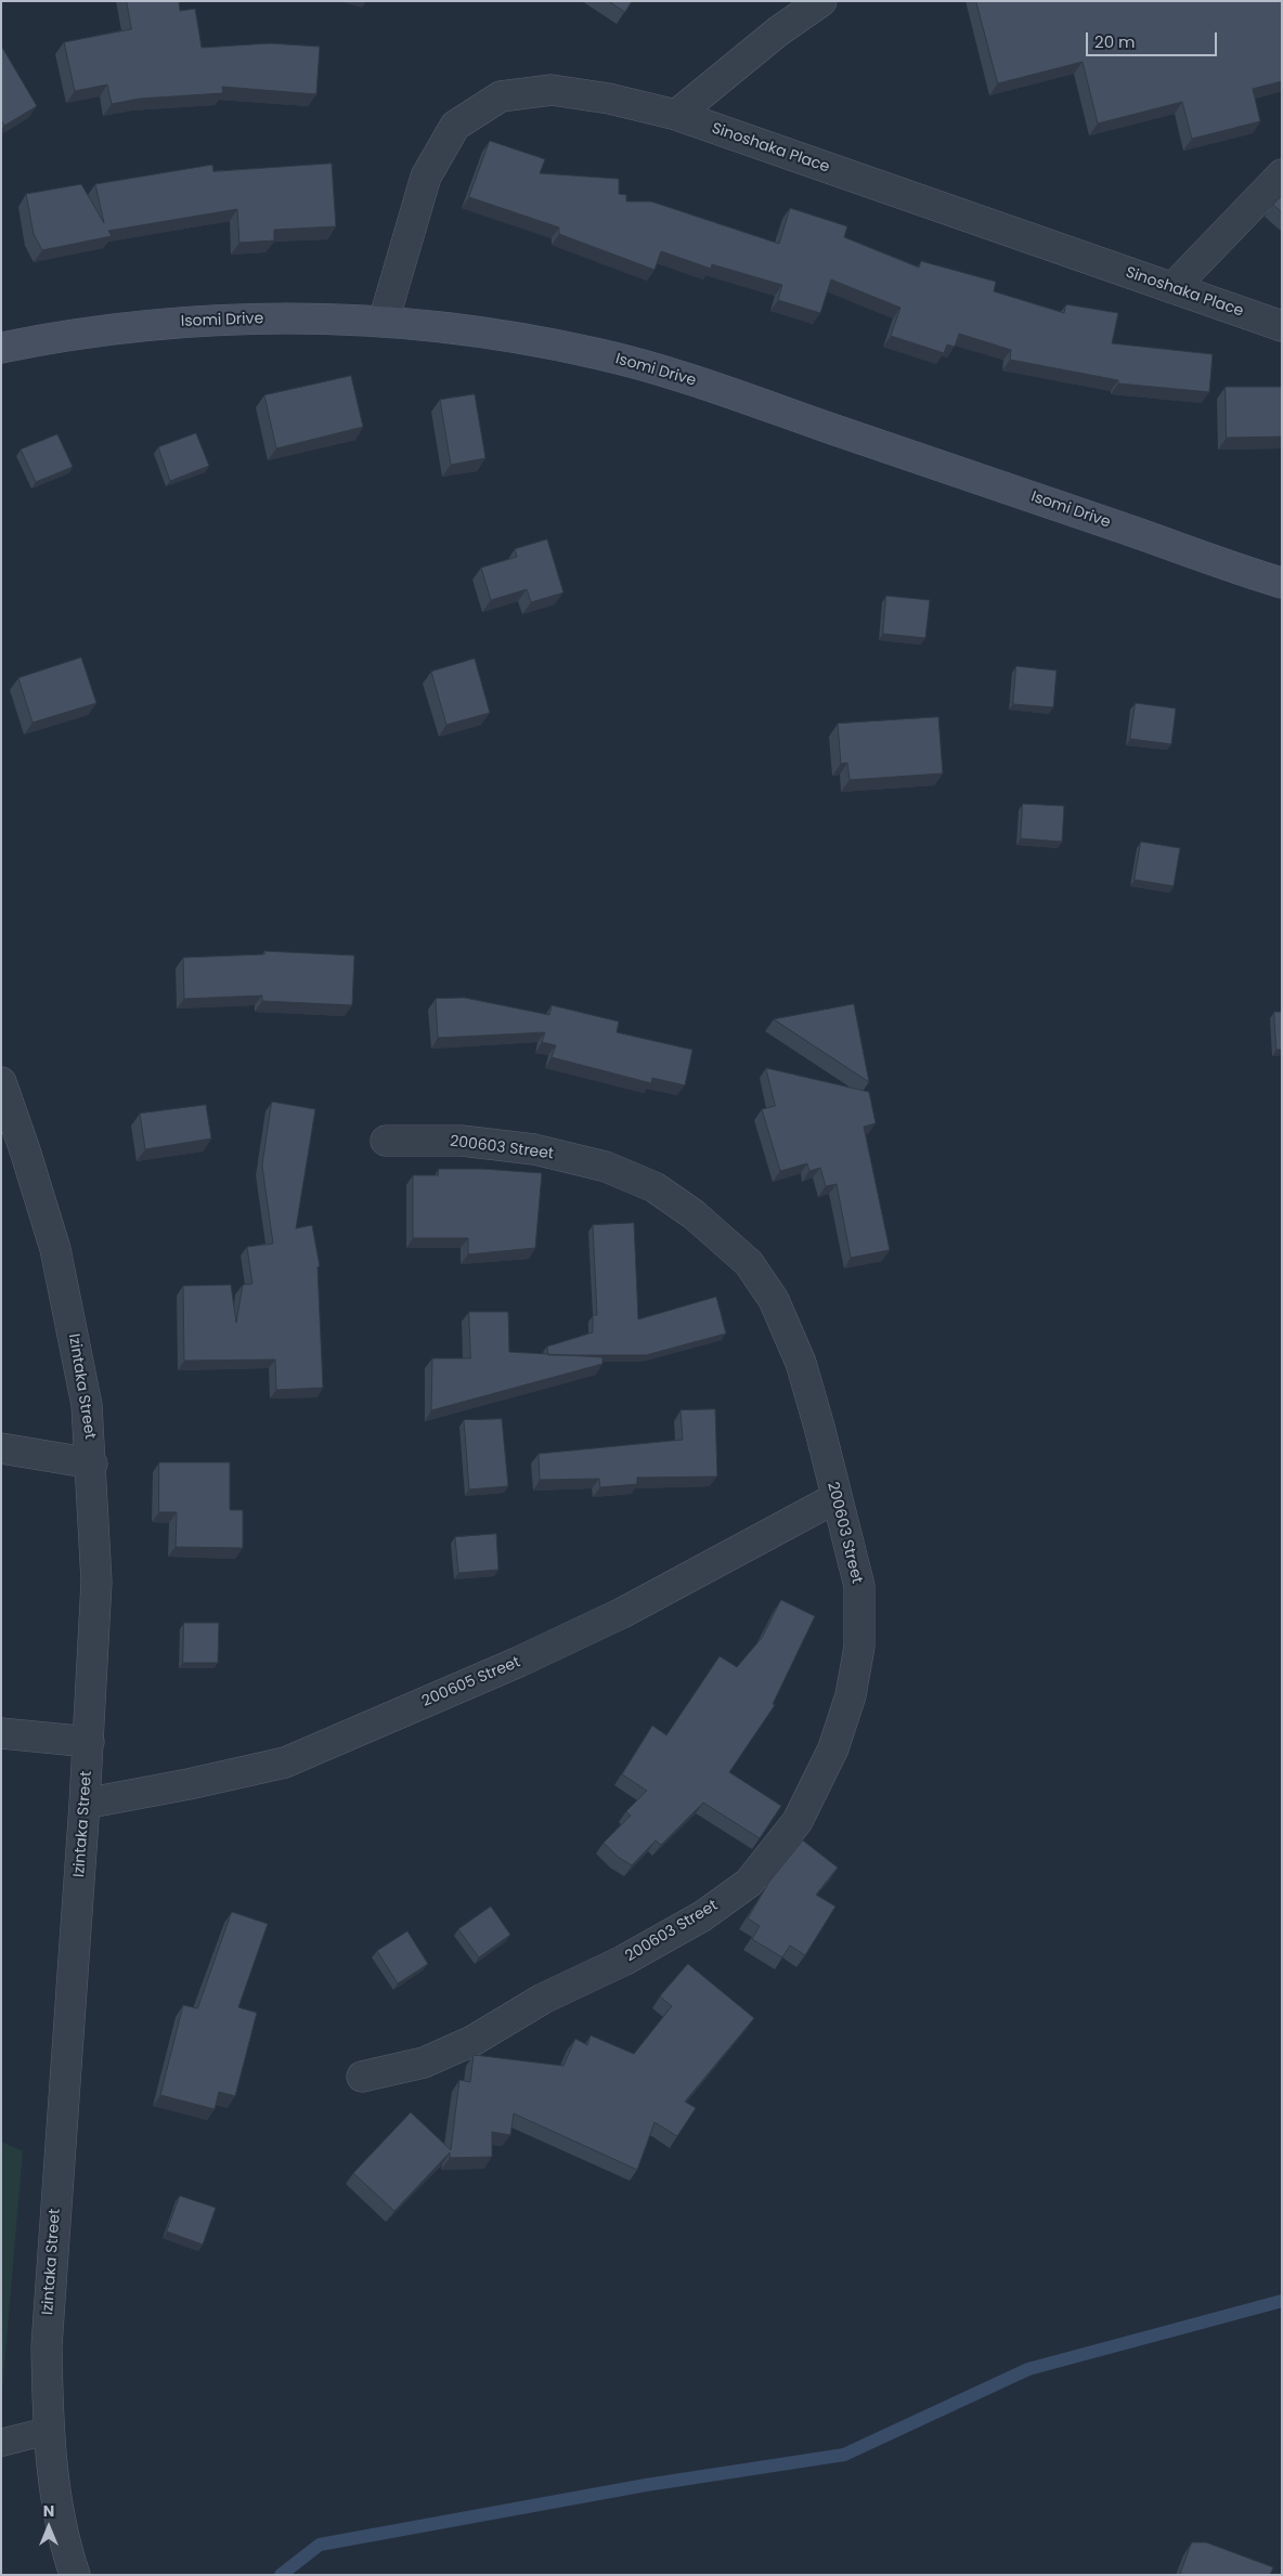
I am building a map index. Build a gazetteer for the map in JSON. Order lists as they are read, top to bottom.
{
  "streets": {
    "street": [
      "Sinoshaka Place",
      "Isomi Drive",
      "200603 Street",
      "Izintaka Street",
      "200605 Street"
    ]
  },
  "crossings": [
    ["Sinoshaka Place", "Isomi Drive"],
    ["200603 Street", "200605 Street"],
    ["Izintaka Street", "200605 Street"]
  ],
  "scale_bar": "20 m",
  "north": "top"
}
